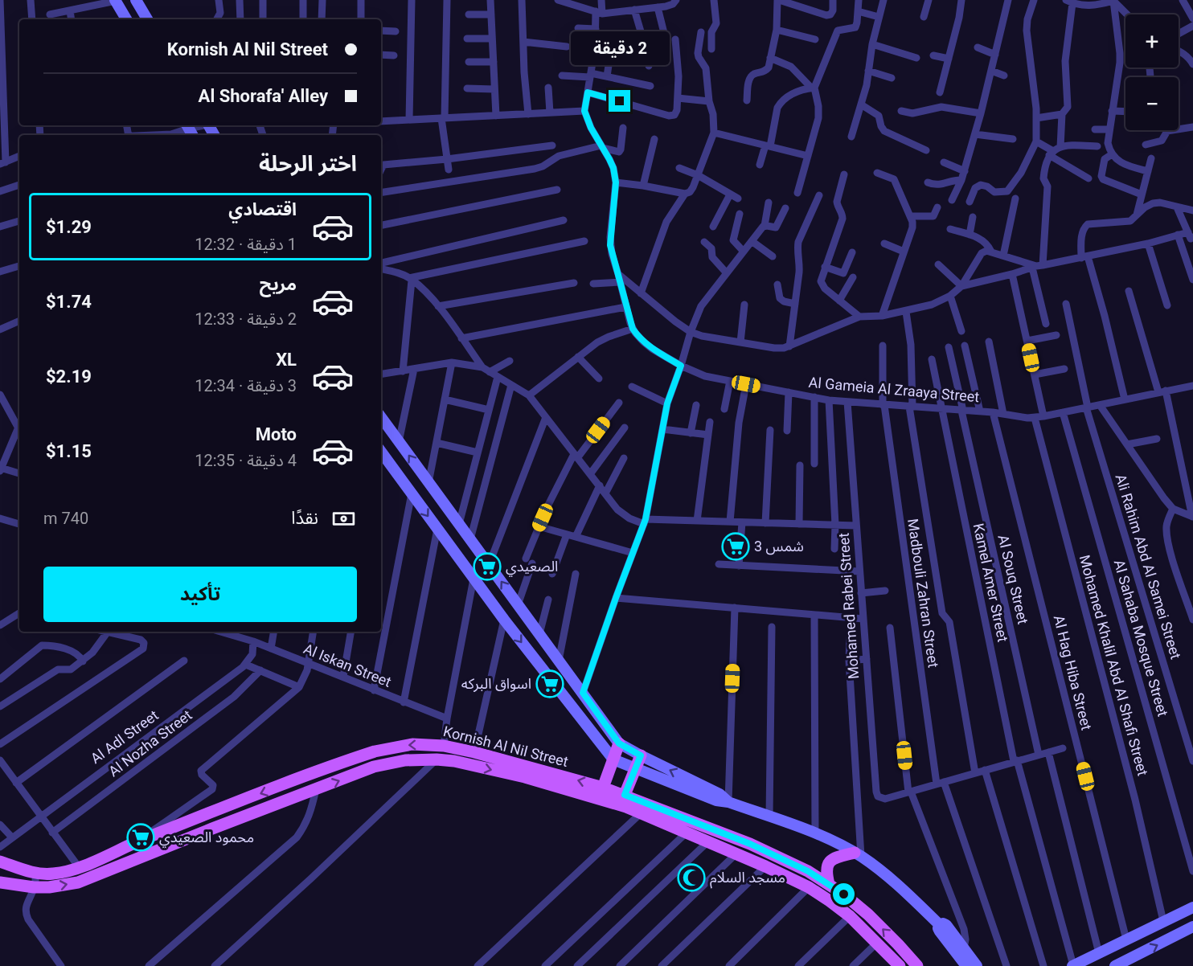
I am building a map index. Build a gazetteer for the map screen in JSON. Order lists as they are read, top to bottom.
{
  "streets": {
    "main road": ["Kornish Al Nil Street"],
    "street": [
      "Al Gameia Al Zraaya Street",
      "Ali Rahim Abd Al Samei Street",
      "Al Souq Street",
      "Kamel Amer Street",
      "Madbouli Zahran Street",
      "Mohamed Rabei Street",
      "Al Sahaba Mosque Street",
      "Al Iskan Street",
      "Mohamed Khalil Abd Al Shafi Street",
      "Al Hag Hiba Street",
      "Al Adl Street",
      "Al Nozha Street"
    ]
  },
  "crossings": [
    ["Al Gameia Al Zraaya Street", "Ali Rahim Abd Al Samei Street"],
    ["Al Gameia Al Zraaya Street", "Al Souq Street"],
    ["Al Gameia Al Zraaya Street", "Kamel Amer Street"],
    ["Al Gameia Al Zraaya Street", "Madbouli Zahran Street"],
    ["Al Gameia Al Zraaya Street", "Mohamed Rabei Street"],
    ["Al Gameia Al Zraaya Street", "Al Sahaba Mosque Street"],
    ["Al Gameia Al Zraaya Street", "Mohamed Khalil Abd Al Shafi Street"],
    ["Al Gameia Al Zraaya Street", "Al Hag Hiba Street"]
  ],
  "places": {
    "supermarket": [
      "شمس 3",
      "الصعيدي",
      "اسواق البركه",
      "محمود الصعيدي"
    ],
    "mosque": ["مسجد السلام"]
  },
  "page": {
    "map_buttons": ["+", "−"],
    "banner": ["Kornish Al Nil Street", "Al Shorafa' Alley"],
    "bubble": "2 دقيقة",
    "heading": "اختر الرحلة",
    "list": [
      {
        "name": "اقتصادي",
        "note": "1 دقيقة · 12:32",
        "value": "$1.29"
      },
      {
        "name": "مريح",
        "note": "2 دقيقة · 12:33",
        "value": "$1.74"
      },
      {
        "name": "XL",
        "note": "3 دقيقة · 12:34",
        "value": "$2.19"
      },
      {
        "name": "Moto",
        "note": "4 دقيقة · 12:35",
        "value": "$1.15"
      }
    ],
    "pay": ["نقدًا", "740 m"],
    "buttons": "تأكيد"
  }
}
